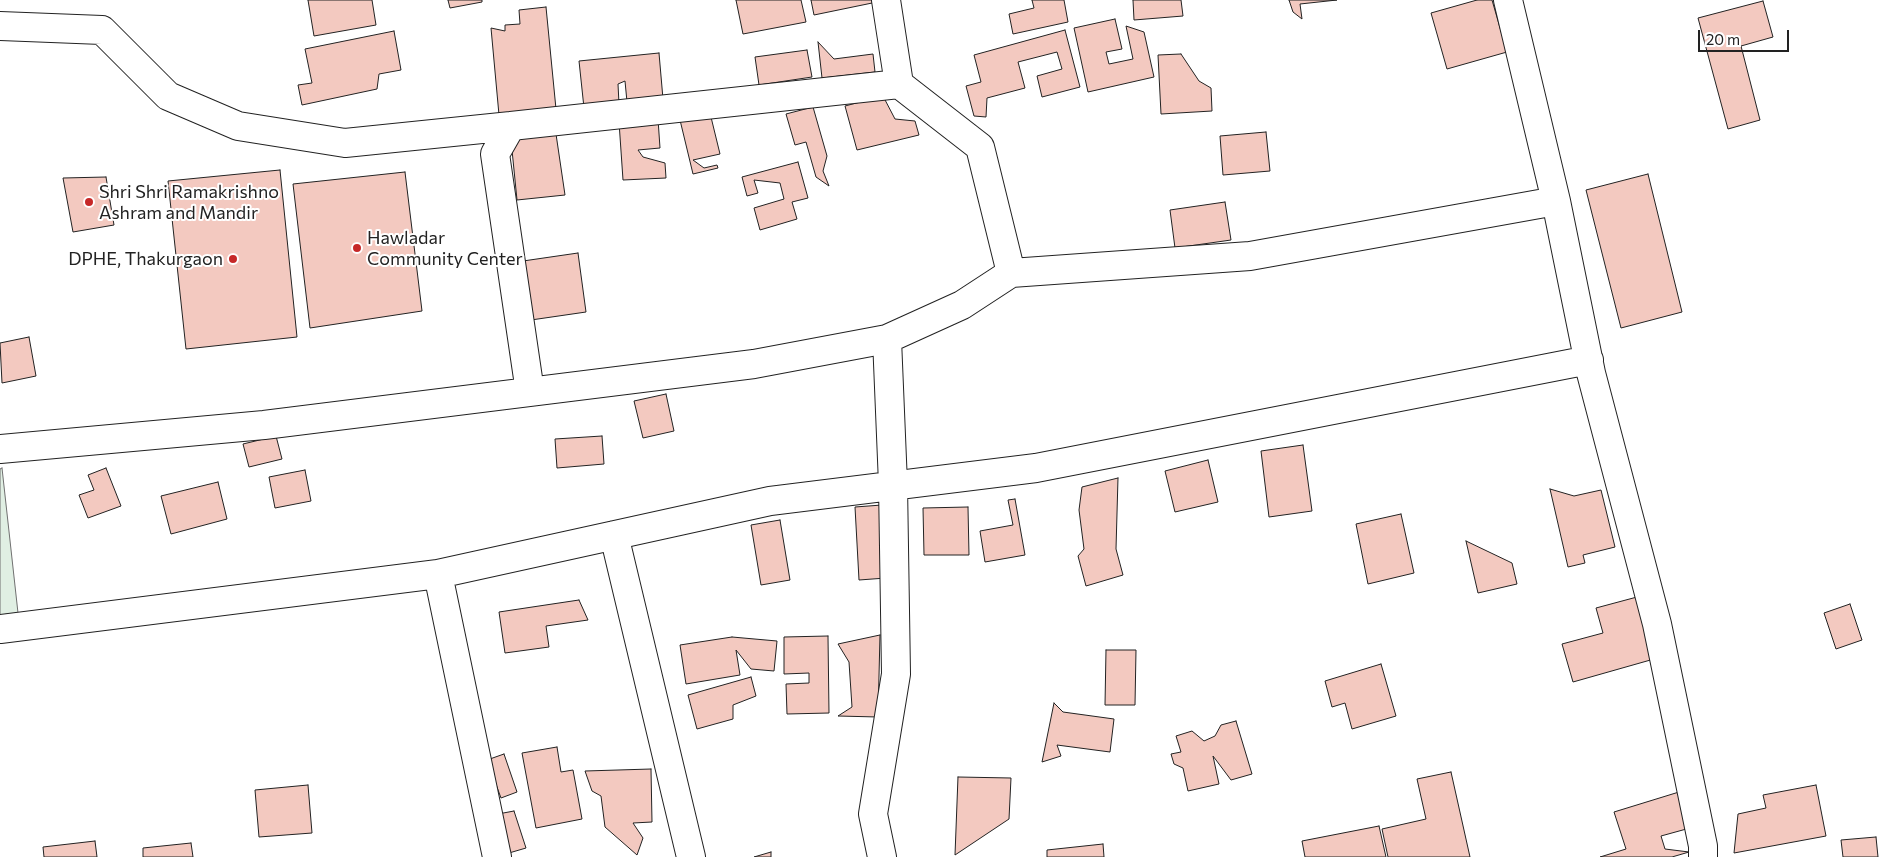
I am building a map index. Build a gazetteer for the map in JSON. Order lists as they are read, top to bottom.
{
  "places": ["Shri Shri Ramakrishno Ashram and Mandir", "Hawladar Community Center", "DPHE, Thakurgaon"],
  "scale_bar": "20 m"
}
